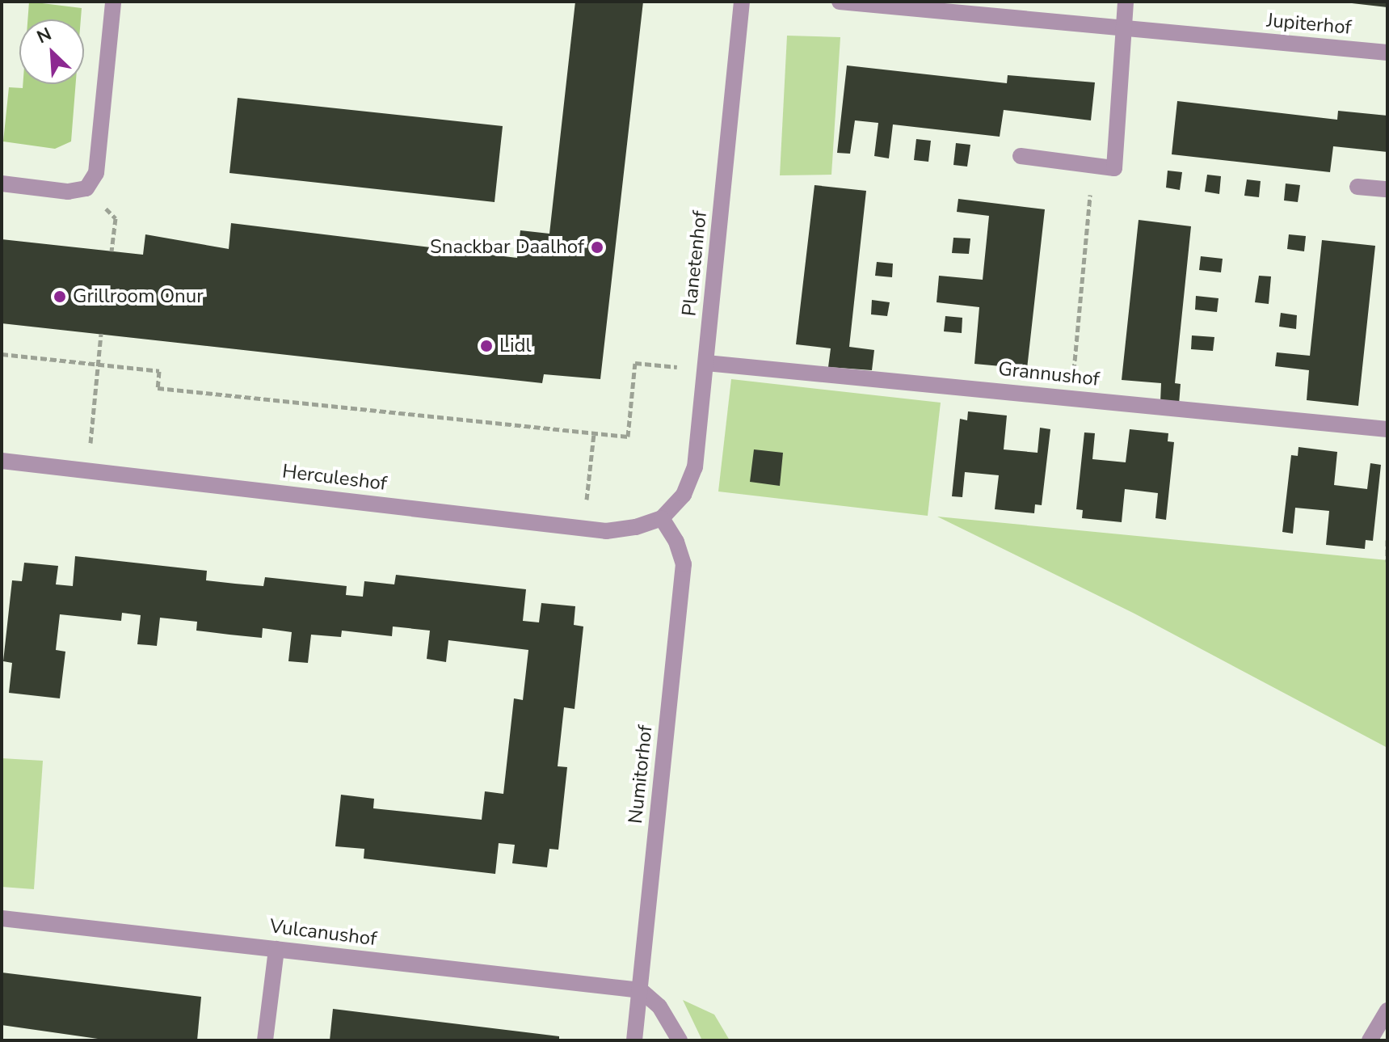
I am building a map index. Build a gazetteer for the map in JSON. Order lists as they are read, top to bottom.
{
  "streets": {
    "street": [
      "Jupiterhof",
      "Planetenhof",
      "Grannushof",
      "Herculeshof",
      "Numitorhof",
      "Vulcanushof"
    ]
  },
  "crossings": [
    ["Planetenhof", "Grannushof"],
    ["Planetenhof", "Herculeshof"],
    ["Planetenhof", "Numitorhof"],
    ["Herculeshof", "Numitorhof"],
    ["Numitorhof", "Vulcanushof"]
  ],
  "places": ["Snackbar Daalhof", "Grillroom Onur", "Lidl"],
  "north": "top left"
}
